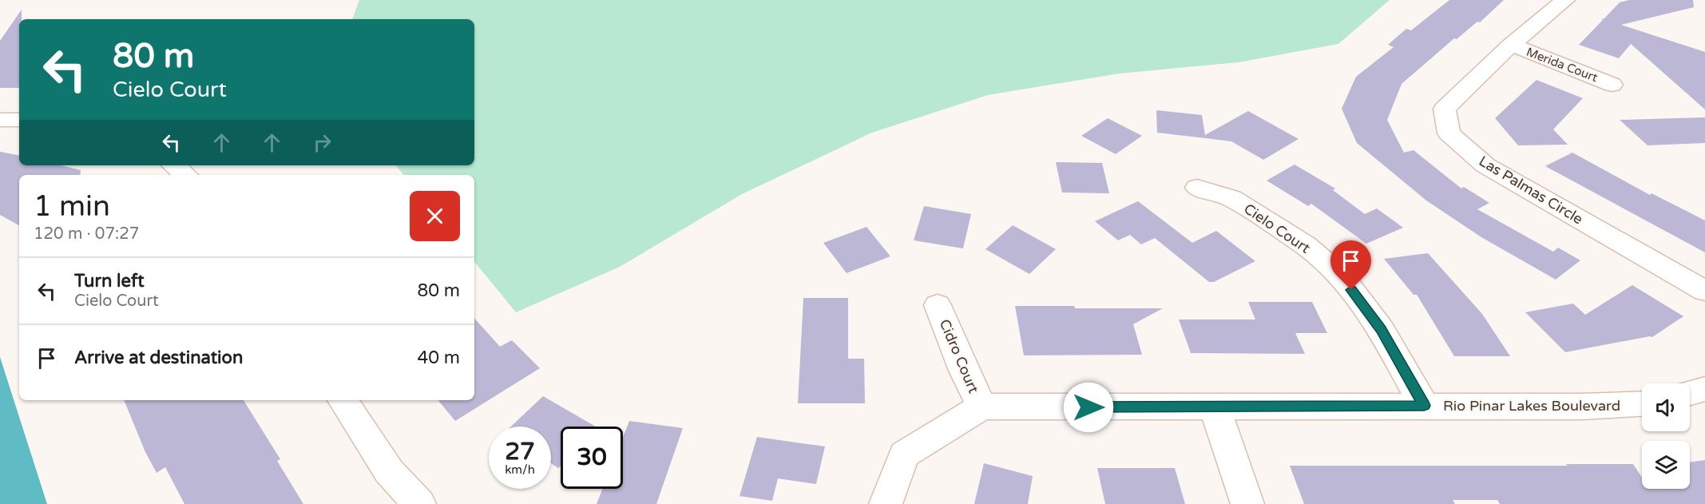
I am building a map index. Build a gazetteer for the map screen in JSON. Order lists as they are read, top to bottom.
{
  "streets": {
    "street": [
      "Merida Court",
      "Las Palmas Circle",
      "Cielo Court",
      "Cidro Court",
      "Rio Pinar Lakes Boulevard"
    ]
  },
  "crossings": [
    ["Merida Court", "Las Palmas Circle"],
    ["Cielo Court", "Rio Pinar Lakes Boulevard"],
    ["Cidro Court", "Rio Pinar Lakes Boulevard"]
  ],
  "page": {
    "turn": ["80 m", "Cielo Court"],
    "heading": ["1 min", "120 m · 07:27"],
    "list": [
      {
        "name": "Turn left",
        "note": "Cielo Court",
        "value": "80 m"
      },
      {
        "name": "Arrive at destination",
        "value": "40 m"
      }
    ],
    "speed": "27 km/h",
    "limit": "30"
  }
}
